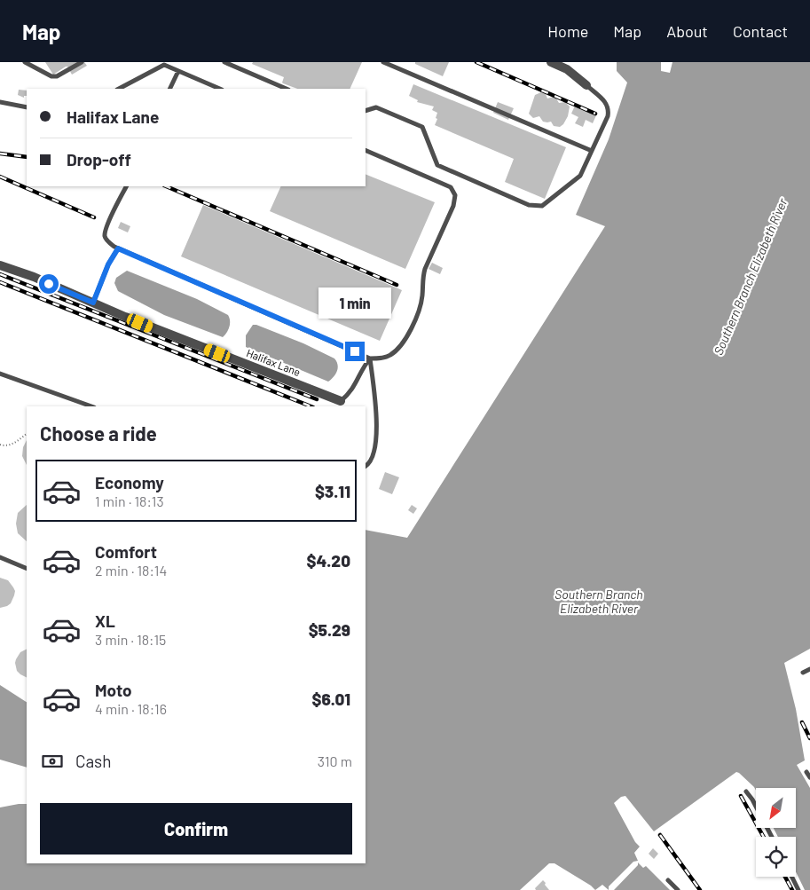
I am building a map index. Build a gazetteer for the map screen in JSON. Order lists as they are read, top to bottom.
{
  "streets": {
    "street": ["Halifax Lane"]
  },
  "water": ["Southern Branch Elizabeth River"],
  "north": "bottom left",
  "page": {
    "header": "Map",
    "nav": [
      "Home",
      "Map",
      "About",
      "Contact"
    ],
    "banner": ["Halifax Lane", "Drop-off"],
    "bubble": "1 min",
    "heading": "Choose a ride",
    "list": [
      {
        "name": "Economy",
        "note": "1 min · 18:13",
        "value": "$3.11"
      },
      {
        "name": "Comfort",
        "note": "2 min · 18:14",
        "value": "$4.20"
      },
      {
        "name": "XL",
        "note": "3 min · 18:15",
        "value": "$5.29"
      },
      {
        "name": "Moto",
        "note": "4 min · 18:16",
        "value": "$6.01"
      }
    ],
    "pay": ["Cash", "310 m"],
    "buttons": "Confirm"
  }
}
